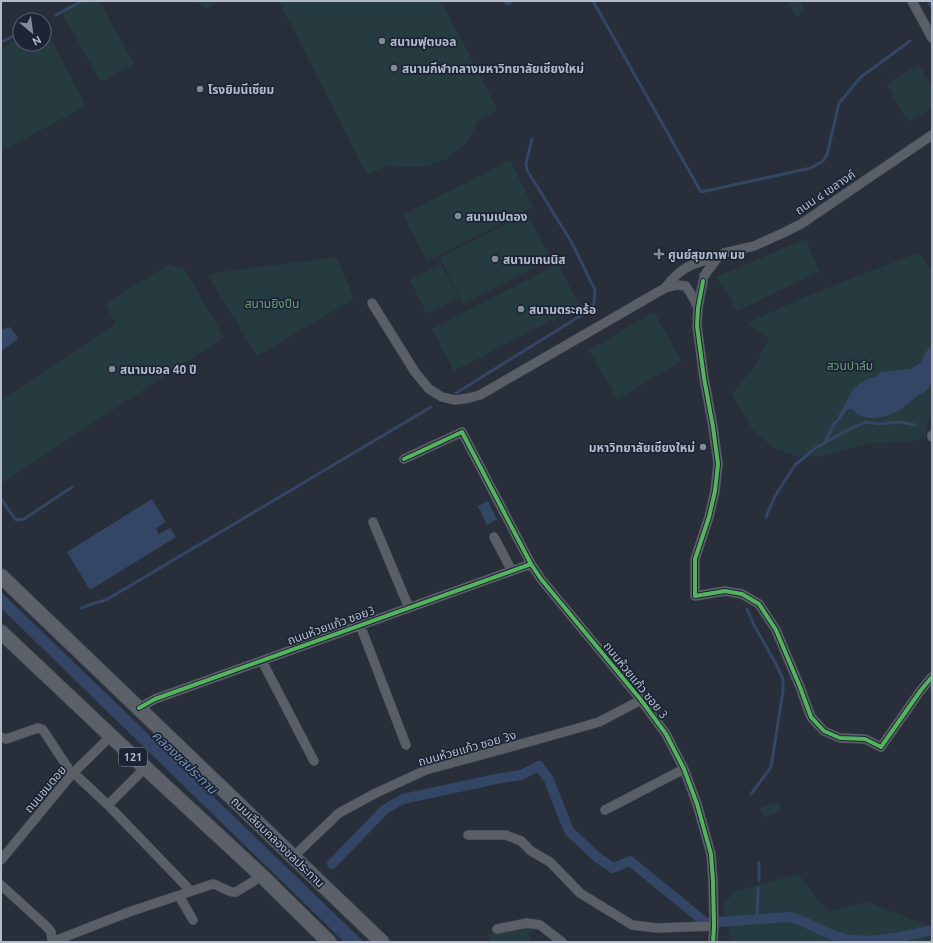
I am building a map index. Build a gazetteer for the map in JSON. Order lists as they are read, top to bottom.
{
  "streets": {
    "main road": ["121", "ถนนเลียบคลองชลประทาน"],
    "street": [
      "ถนน ๔ เขลางค์",
      "ถนนห้วยแก้ว ซอย3",
      "ถนนห้วยแก้ว ซอย 3",
      "ถนนห้วยแก้ว ซอย 3ง",
      "ถนนชมดอย"
    ]
  },
  "crossings": [
    ["ถนนห้วยแก้ว ซอย3", "ถนนห้วยแก้ว ซอย 3"],
    ["ถนนห้วยแก้ว ซอย3", "ถนนเลียบคลองชลประทาน"],
    ["ถนนห้วยแก้ว ซอย 3", "ถนนห้วยแก้ว ซอย 3ง"],
    ["ถนนห้วยแก้ว ซอย 3ง", "ถนนเลียบคลองชลประทาน"],
    ["121", "ถนนชมดอย"]
  ],
  "water": ["คลองชลประทาน"],
  "parks": ["สนามยิงปืน", "สวนปาล์ม"],
  "places": {
    "other": [
      "สนามฟุตบอล",
      "สนามกีฬากลางมหาวิทยาลัยเชียงใหม่",
      "โรงยิมนีเซียม",
      "สนามเปตอง",
      "สนามเทนนิส",
      "สนามตระกร้อ",
      "สนามบอล 40 ปี",
      "มหาวิทยาลัยเชียงใหม่"
    ],
    "health": ["ศูนย์สุขภาพ มช"]
  },
  "north": "bottom right"
}
